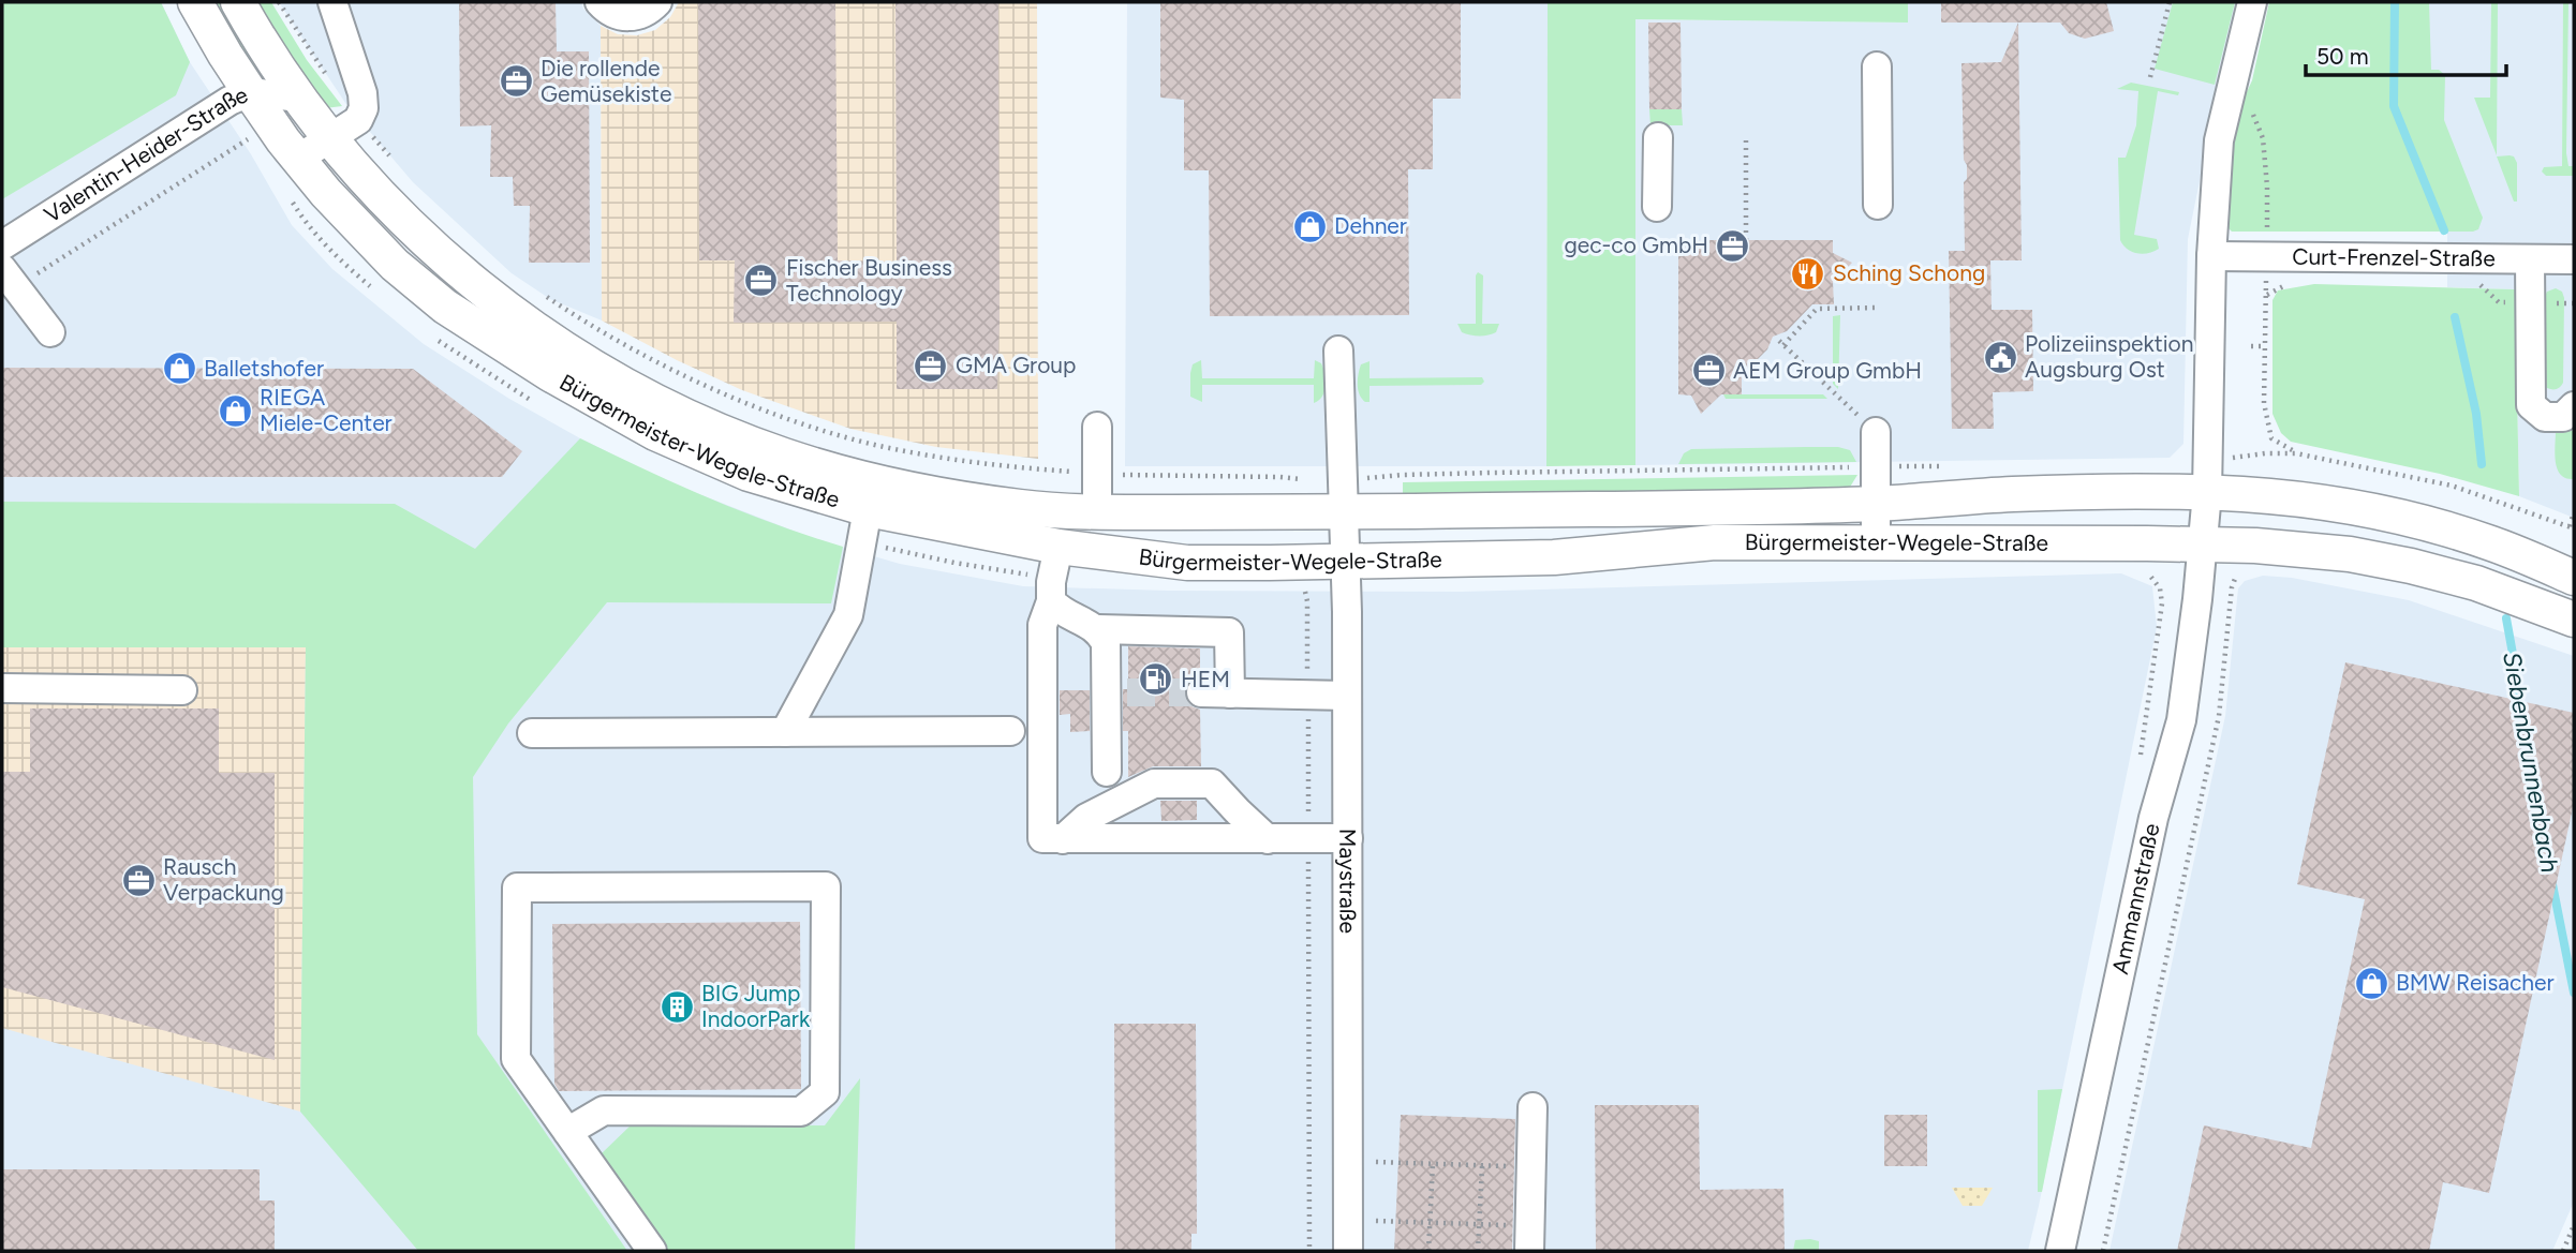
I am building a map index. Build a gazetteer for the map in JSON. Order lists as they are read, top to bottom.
{
  "streets": {
    "main road": ["Bürgermeister-Wegele-Straße"],
    "street": [
      "Valentin-Heider-Straße",
      "Curt-Frenzel-Straße",
      "Maystraße",
      "Ammannstraße"
    ]
  },
  "crossings": [
    ["Valentin-Heider-Straße", "Bürgermeister-Wegele-Straße"],
    ["Bürgermeister-Wegele-Straße", "Maystraße"],
    ["Bürgermeister-Wegele-Straße", "Ammannstraße"]
  ],
  "water": ["Siebenbrunnenbach"],
  "places": {
    "office": [
      "Die rollende Gemüsekiste",
      "gec-co GmbH",
      "Fischer Business Technology",
      "GMA Group",
      "AEM Group GmbH",
      "Rausch Verpackung"
    ],
    "shop": [
      "Dehner",
      "Balletshofer",
      "RIEGA Miele-Center",
      "BMW Reisacher"
    ],
    "restaurant": ["Sching Schong"],
    "public building": ["Polizeiinspektion Augsburg Ost"],
    "fuel station": ["HEM"],
    "building": ["BIG Jump IndoorPark"]
  },
  "scale_bar": "50 m"
}
